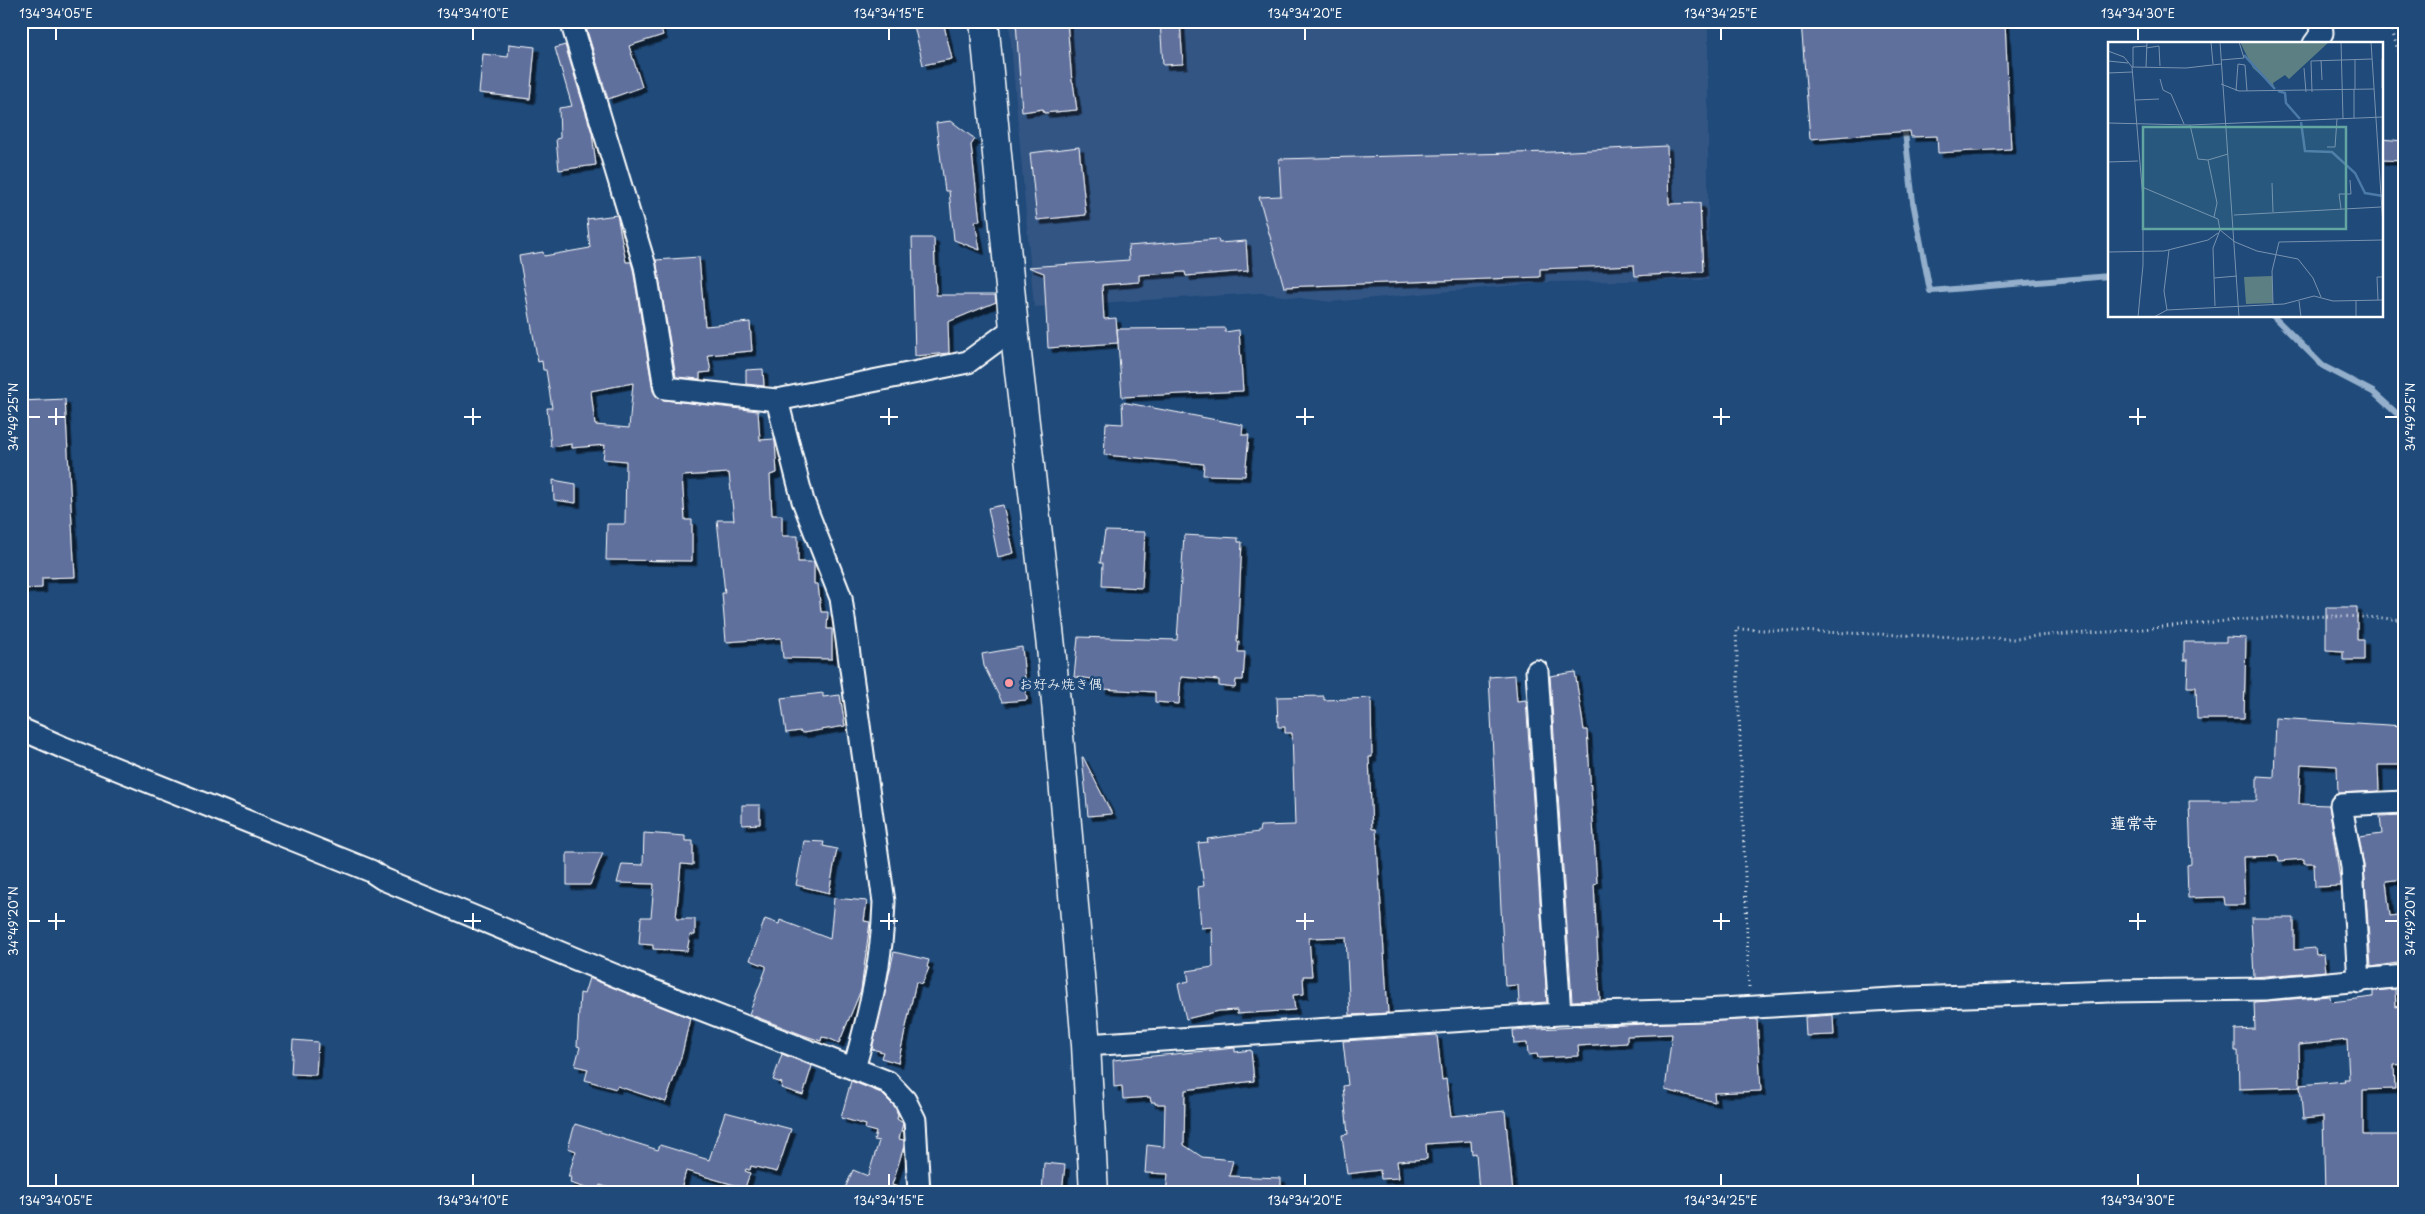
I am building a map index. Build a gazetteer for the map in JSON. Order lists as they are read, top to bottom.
{
  "districts": ["蓮常寺"],
  "places": ["お好み焼き偶"],
  "coordinates": [
    "134°34'05\"E",
    "134°34'10\"E",
    "134°34'15\"E",
    "134°34'20\"E",
    "134°34'25\"E",
    "134°34'30\"E",
    "34°49'25\"N",
    "34°49'20\"N"
  ]
}
